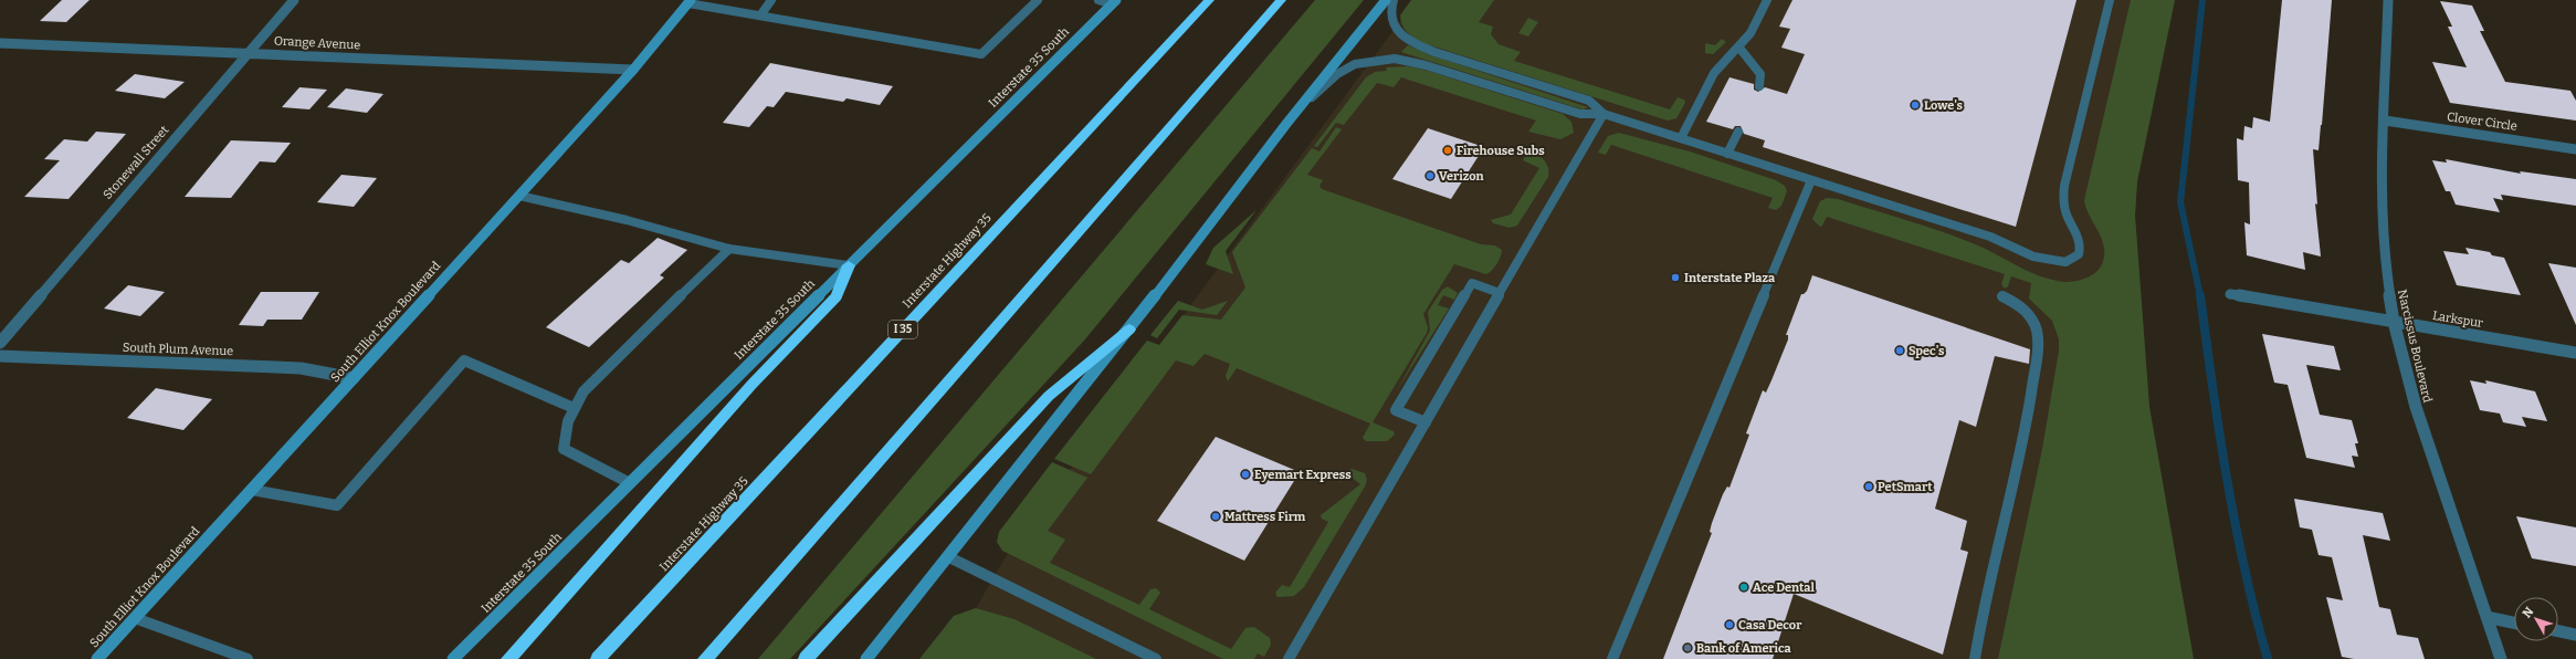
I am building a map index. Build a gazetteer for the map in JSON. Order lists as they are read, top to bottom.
{
  "streets": {
    "highway": ["Interstate Highway 35", "I 35"],
    "main road": ["Interstate 35 South", "South Elliot Knox Boulevard"],
    "street": [
      "Orange Avenue",
      "Clover Circle",
      "Stonewall Street",
      "Larkspur",
      "Narcissus Boulevard",
      "South Plum Avenue"
    ]
  },
  "crossings": [
    ["Orange Avenue", "Stonewall Street"],
    ["Orange Avenue", "South Elliot Knox Boulevard"],
    ["Clover Circle", "Narcissus Boulevard"],
    ["Larkspur", "Narcissus Boulevard"],
    ["South Elliot Knox Boulevard", "South Plum Avenue"]
  ],
  "places": [
    "Lowe's",
    "Firehouse Subs",
    "Verizon",
    "Interstate Plaza",
    "Spec's",
    "Eyemart Express",
    "PetSmart",
    "Mattress Firm",
    "Ace Dental",
    "Casa Decor",
    "Bank of America"
  ],
  "north": "top left"
}
